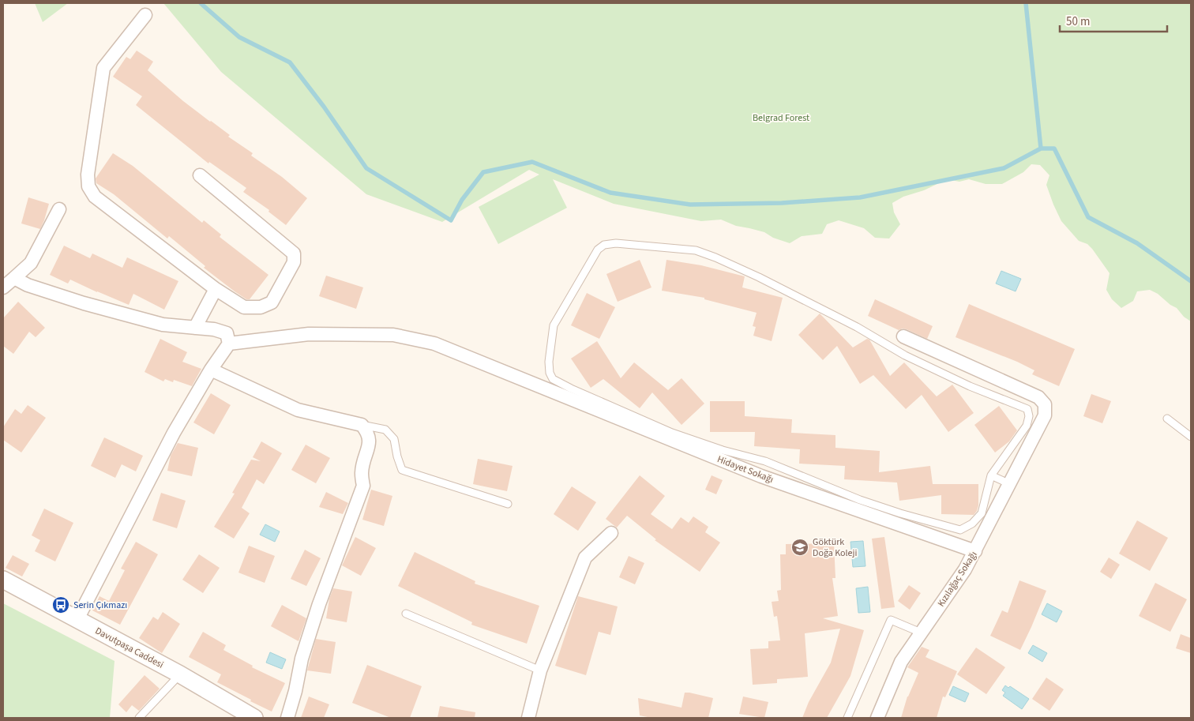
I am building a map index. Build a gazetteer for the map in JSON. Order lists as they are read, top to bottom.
{
  "streets": {
    "street": ["Hidayet Sokağı", "Kızılağaç Sokağı", "Davutpaşa Caddesi"]
  },
  "crossings": [
    ["Hidayet Sokağı", "Kızılağaç Sokağı"]
  ],
  "parks": ["Belgrad Forest"],
  "places": {
    "school or university": ["Göktürk Doğa Koleji"],
    "bus stop": ["Serin Çıkmazı"]
  },
  "scale_bar": "50 m"
}
